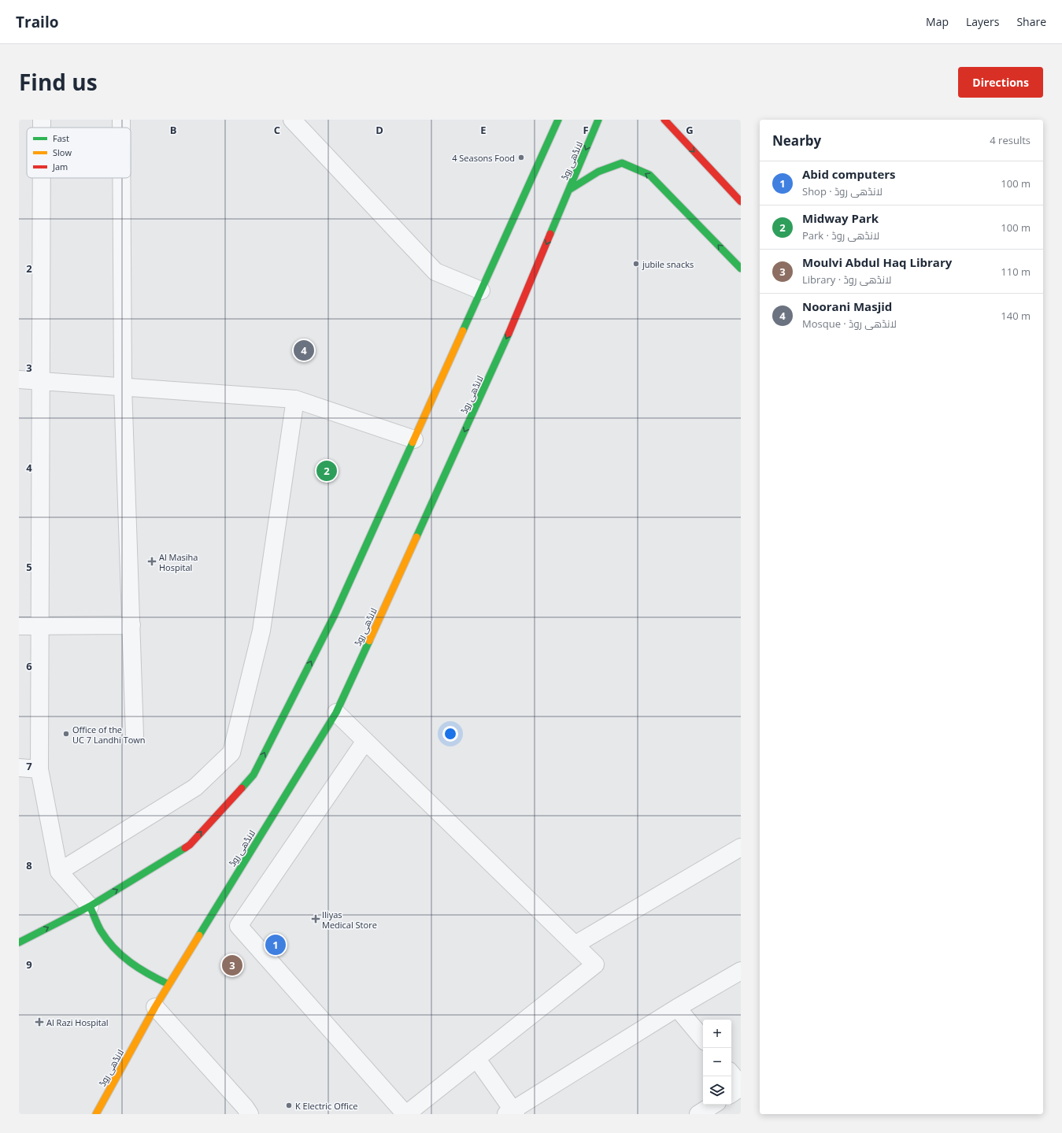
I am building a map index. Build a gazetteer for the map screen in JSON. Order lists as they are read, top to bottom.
{
  "streets": {
    "main road": ["لانڈھی روڈ"]
  },
  "places": {
    "other": [
      "4 Seasons Food",
      "jubile snacks",
      "Office of the UC 7 Landhi Town",
      "K Electric Office"
    ],
    "health": ["Al Masiha Hospital", "Iliyas Medical Store", "Al Razi Hospital"]
  },
  "legend": ["Fast", "Slow", "Jam"],
  "page": {
    "header": "Trailo",
    "nav": ["Map", "Layers", "Share"],
    "title": "Find us",
    "buttons": "Directions",
    "heading": ["Nearby", "4 results"],
    "list": [
      {
        "mark": "1",
        "name": "Abid computers",
        "note": "Shop · لانڈھی روڈ",
        "value": "100 m"
      },
      {
        "mark": "2",
        "name": "Midway Park",
        "note": "Park · لانڈھی روڈ",
        "value": "100 m"
      },
      {
        "mark": "3",
        "name": "Moulvi Abdul Haq Library",
        "note": "Library · لانڈھی روڈ",
        "value": "110 m"
      },
      {
        "mark": "4",
        "name": "Noorani Masjid",
        "note": "Mosque · لانڈھی روڈ",
        "value": "140 m"
      }
    ],
    "pins": [
      "4",
      "2",
      "1",
      "3"
    ],
    "map_buttons": ["+", "−"]
  },
  "grid": {
    "columns": [
      "B",
      "C",
      "D",
      "E",
      "F",
      "G"
    ],
    "rows": [
      "2",
      "3",
      "4",
      "5",
      "6",
      "7",
      "8",
      "9"
    ]
  }
}
